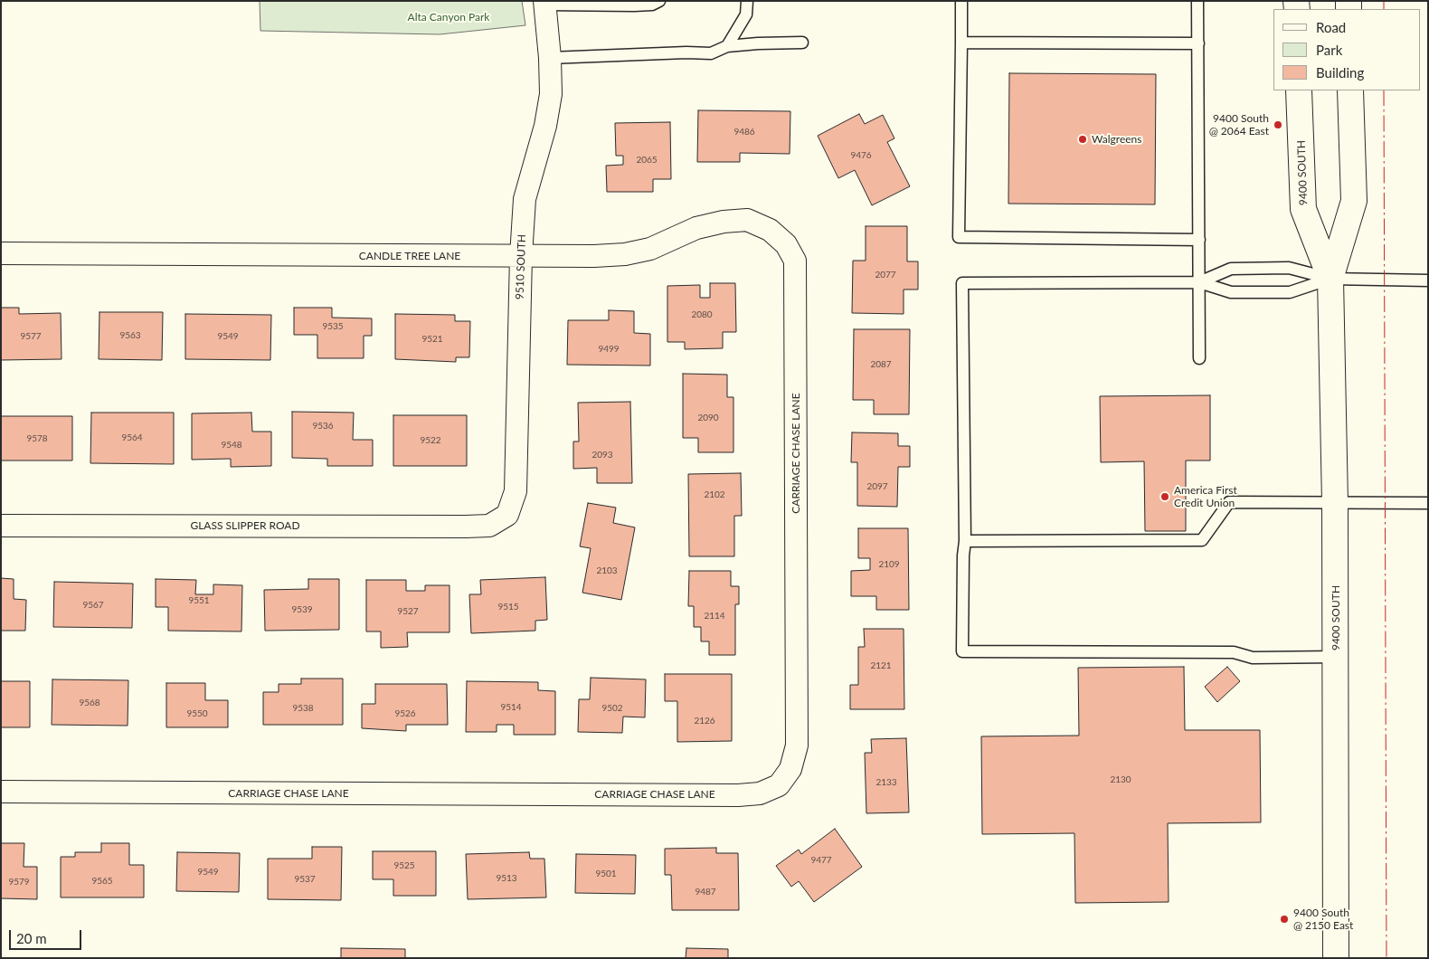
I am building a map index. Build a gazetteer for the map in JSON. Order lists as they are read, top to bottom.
{
  "streets": {
    "main road": ["9400 SOUTH"],
    "street": [
      "CANDLE TREE LANE",
      "9510 SOUTH",
      "CARRIAGE CHASE LANE",
      "GLASS SLIPPER ROAD"
    ]
  },
  "crossings": [
    ["CANDLE TREE LANE", "9510 SOUTH"],
    ["CANDLE TREE LANE", "CARRIAGE CHASE LANE"],
    ["9510 SOUTH", "GLASS SLIPPER ROAD"]
  ],
  "parks": ["Alta Canyon Park"],
  "places": [
    "9400 South @ 2064 East",
    "Walgreens",
    "America First Credit Union",
    "9400 South @ 2150 East"
  ],
  "house_numbers": [
    "9486",
    "9476",
    "2065",
    "2077",
    "2080",
    "9535",
    "9563",
    "9577",
    "9549",
    "9521",
    "9499",
    "2087",
    "2090",
    "9536",
    "9564",
    "9578",
    "9522",
    "9548",
    "2093",
    "2097",
    "2102",
    "2109",
    "2103",
    "9551",
    "9567",
    "9515",
    "9539",
    "9527",
    "2114",
    "2121",
    "9568",
    "9514",
    "9538",
    "9502",
    "9550",
    "9526",
    "2126",
    "2130",
    "2133",
    "9477",
    "9525",
    "9549",
    "9501",
    "9513",
    "9537",
    "9565",
    "9579",
    "9487"
  ],
  "legend": ["Road", "Park", "Building"],
  "scale_bar": "20 m"
}
